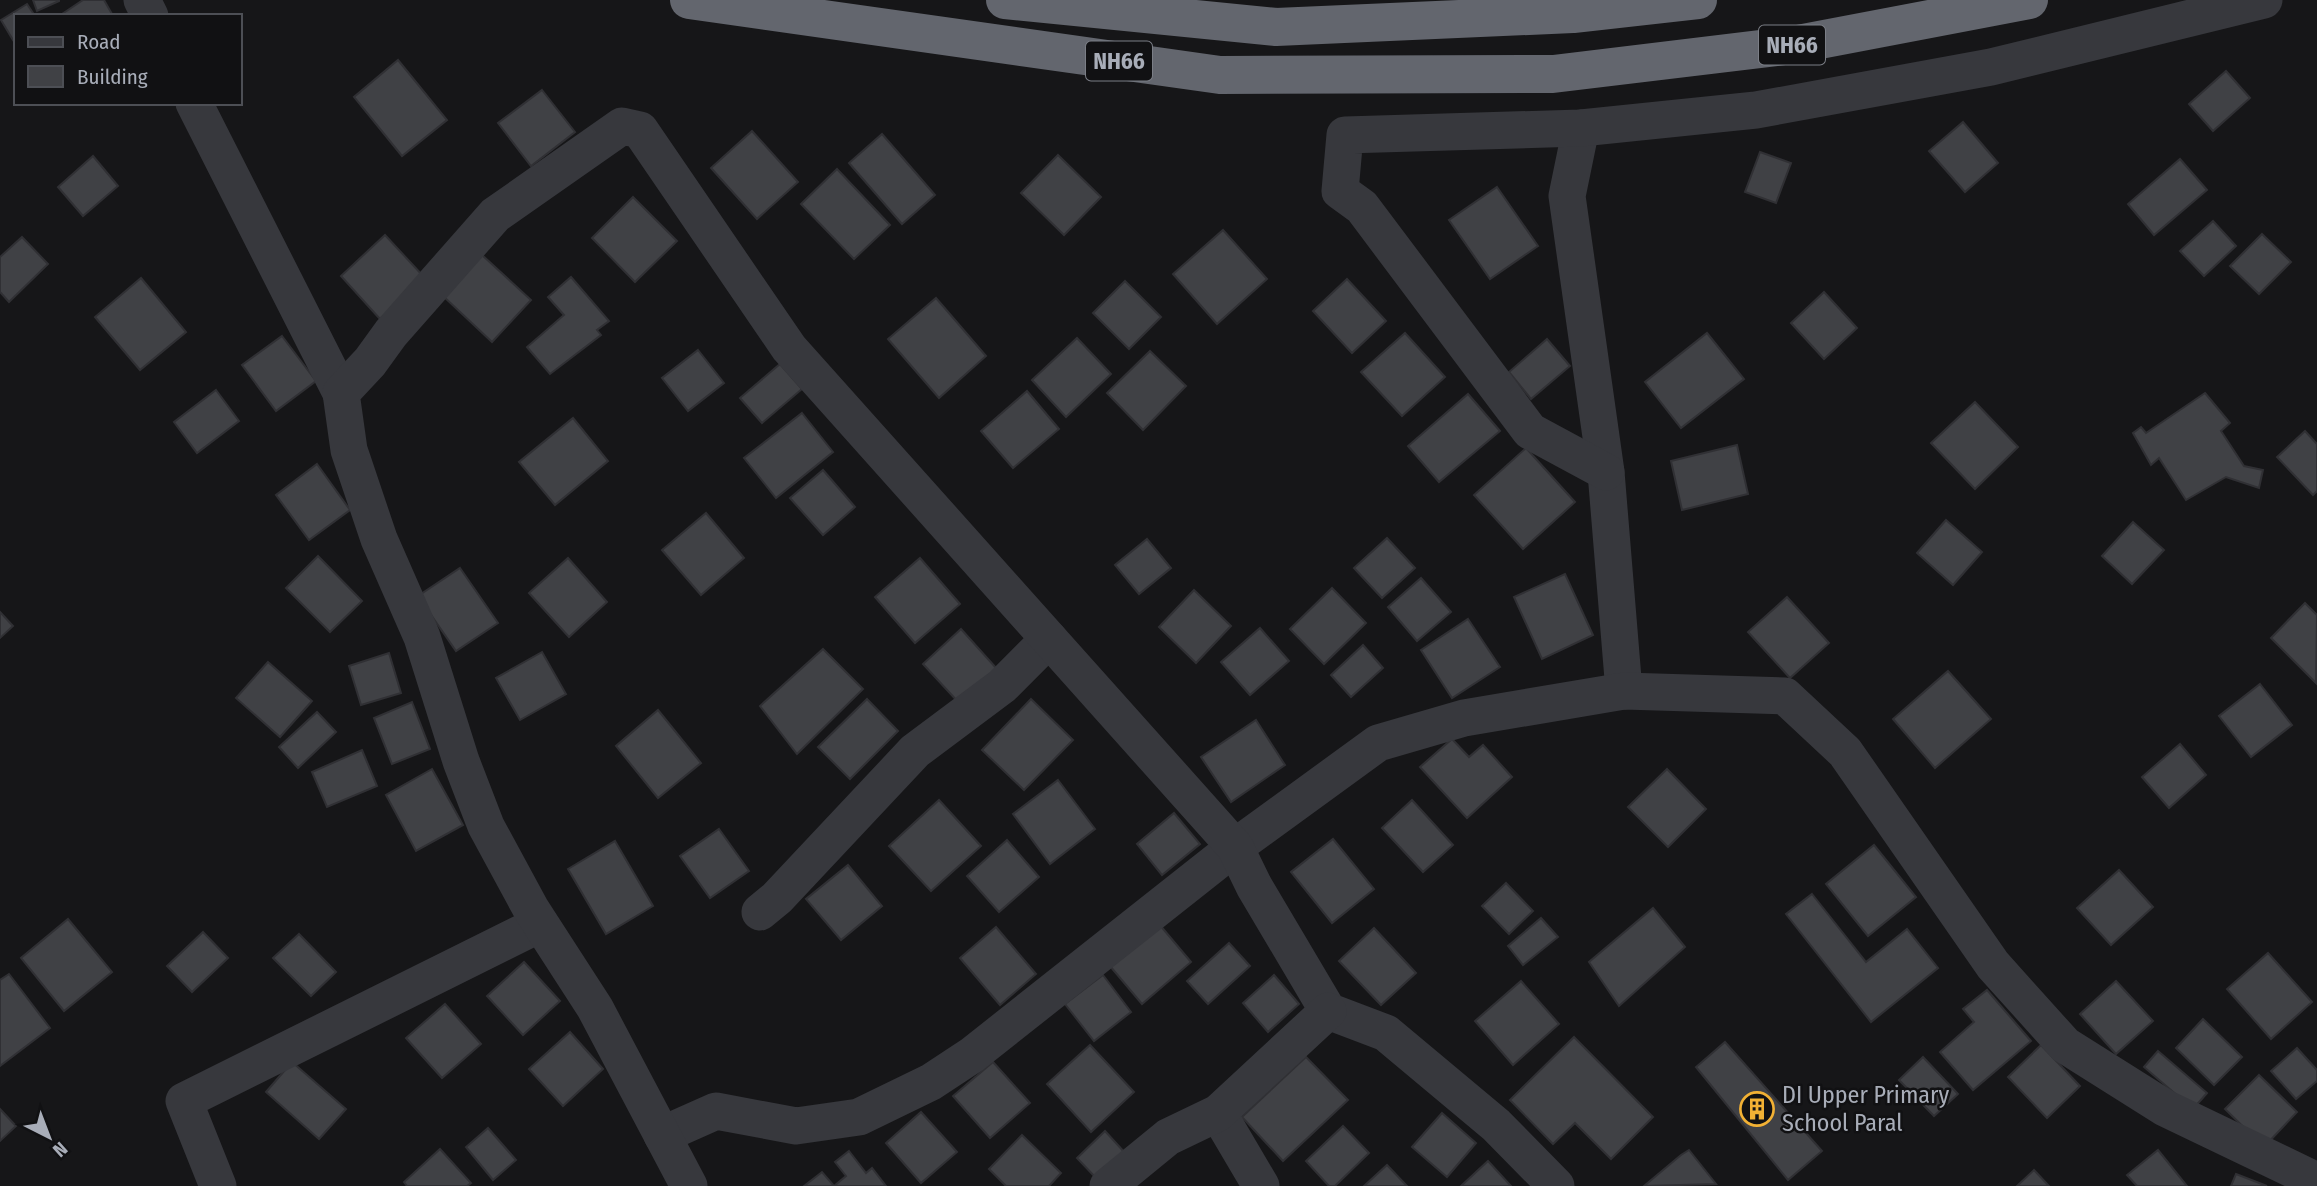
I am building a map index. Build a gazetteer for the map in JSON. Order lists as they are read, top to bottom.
{
  "streets": {
    "highway": ["NH66"]
  },
  "places": {
    "building": ["DI Upper Primary School Paral"]
  },
  "legend": ["Road", "Building"],
  "north": "bottom right"
}
